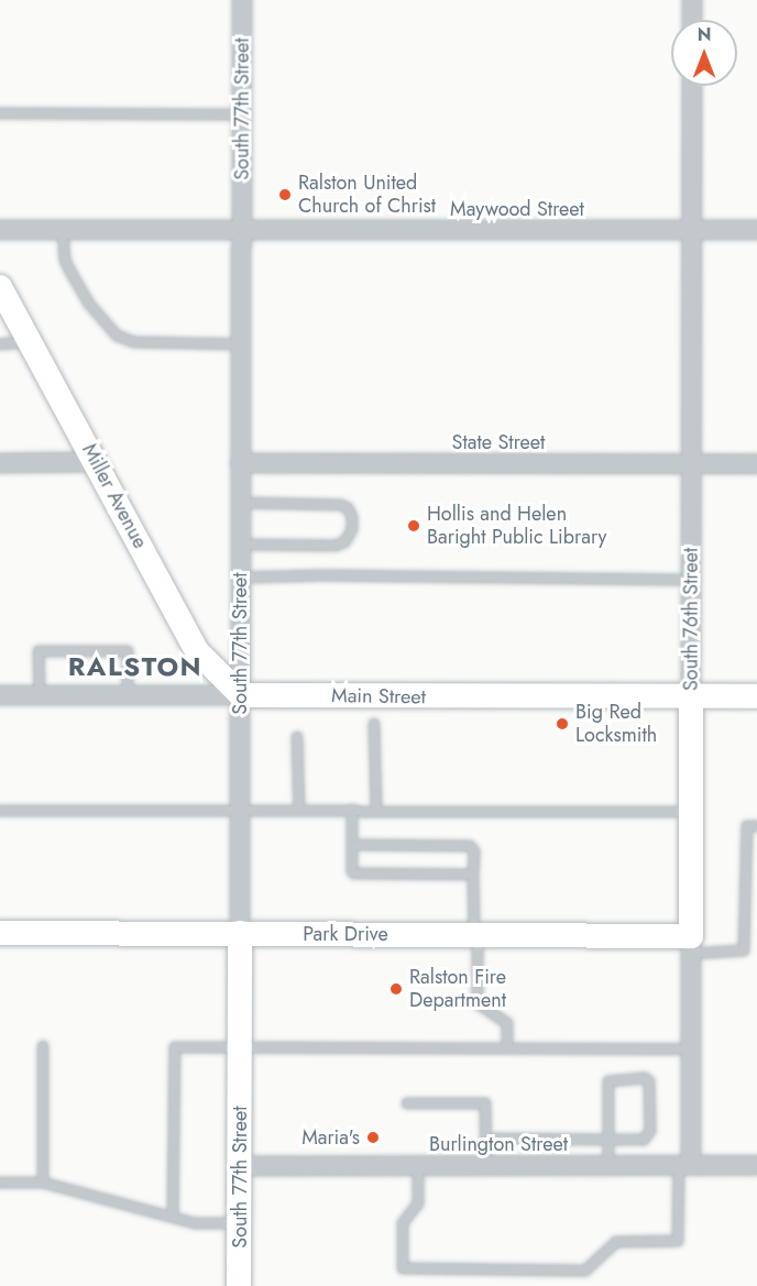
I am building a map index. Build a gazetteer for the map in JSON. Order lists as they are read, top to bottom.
{
  "streets": {
    "street": [
      "South 77th Street",
      "Maywood Street",
      "State Street",
      "Miller Avenue",
      "South 76th Street",
      "Main Street",
      "Park Drive",
      "Burlington Street"
    ]
  },
  "crossings": [
    ["South 77th Street", "Maywood Street"],
    ["South 77th Street", "State Street"],
    ["South 77th Street", "Miller Avenue"],
    ["South 77th Street", "Main Street"],
    ["South 77th Street", "Park Drive"],
    ["South 77th Street", "Burlington Street"],
    ["Maywood Street", "South 76th Street"],
    ["State Street", "South 76th Street"],
    ["Miller Avenue", "Main Street"],
    ["South 76th Street", "Main Street"],
    ["South 76th Street", "Park Drive"],
    ["South 76th Street", "Burlington Street"]
  ],
  "districts": ["RALSTON"],
  "places": [
    "Ralston United Church of Christ",
    "Hollis and Helen Baright Public Library",
    "Big Red Locksmith",
    "Ralston Fire Department",
    "Maria's"
  ],
  "north": "top"
}
